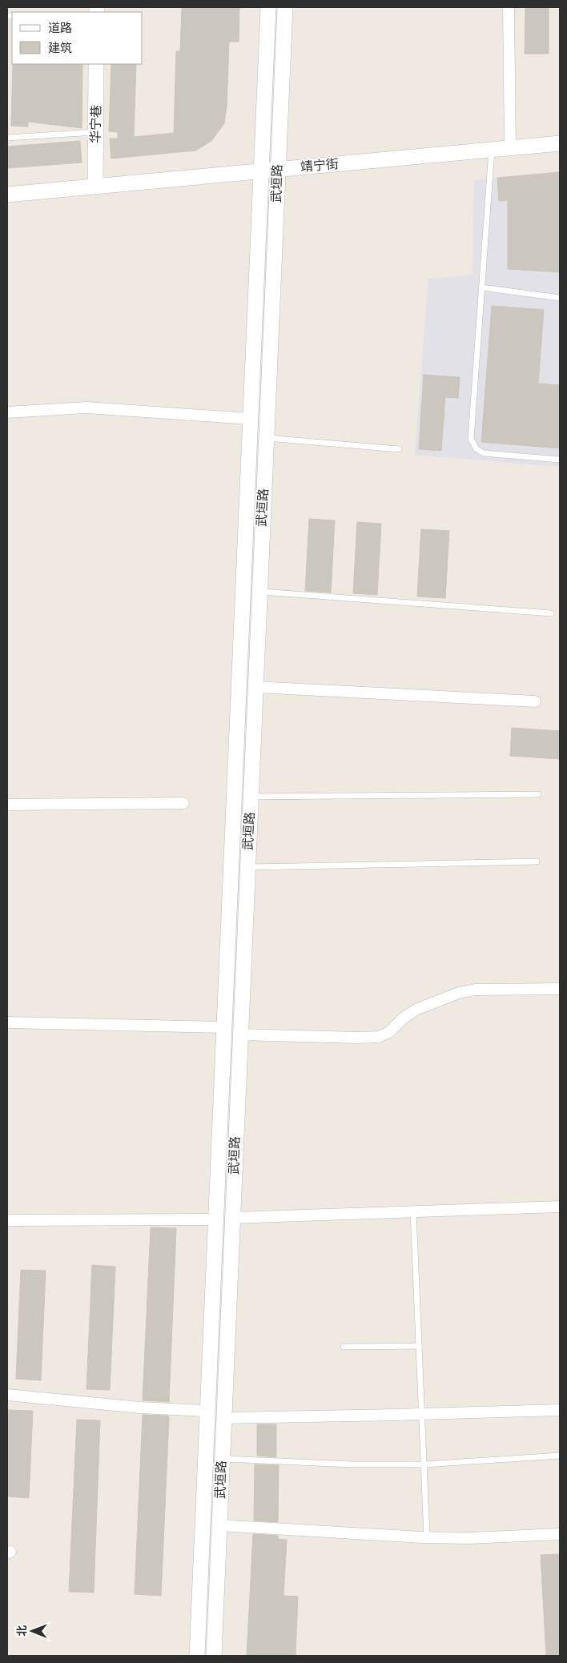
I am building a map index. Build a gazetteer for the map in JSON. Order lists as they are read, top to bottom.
{
  "streets": {
    "main road": ["华宁巷", "靖宁街", "武垣路"]
  },
  "crossings": [
    ["华宁巷", "靖宁街"],
    ["靖宁街", "武垣路"]
  ],
  "legend": ["道路", "建筑"],
  "north": "left"
}
